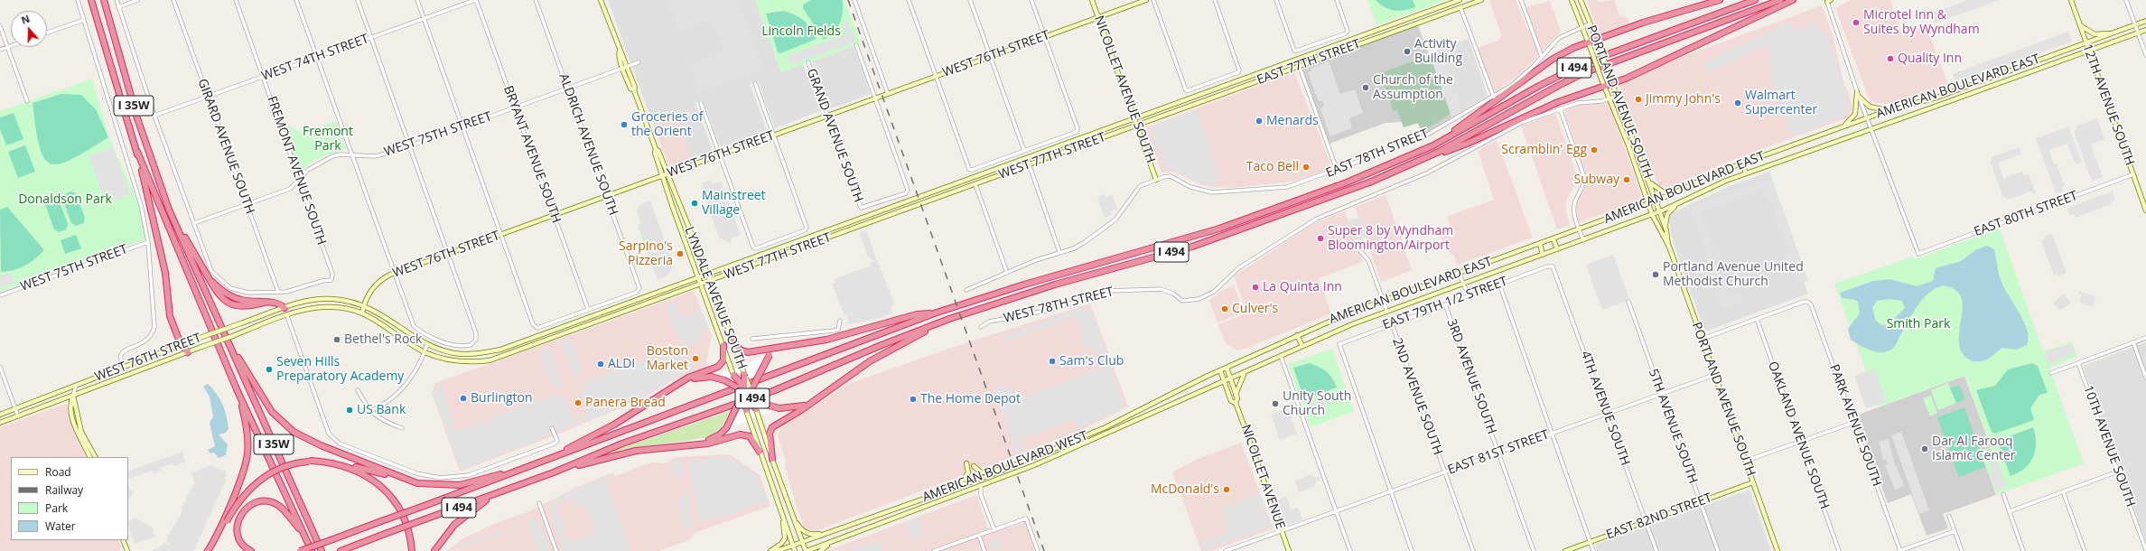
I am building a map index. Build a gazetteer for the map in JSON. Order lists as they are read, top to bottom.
{
  "streets": {
    "highway": ["I 494", "I 35W"],
    "main road": [
      "WEST 76TH STREET",
      "EAST 77TH STREET",
      "AMERICAN BOULEVARD EAST",
      "NICOLLET AVENUE SOUTH",
      "PORTLAND AVENUE SOUTH",
      "12TH AVENUE SOUTH",
      "WEST 77TH STREET",
      "LYNDALE AVENUE SOUTH",
      "AMERICAN BOULEVARD WEST",
      "NICOLLET AVENUE",
      "EAST 82ND STREET"
    ],
    "street": [
      "WEST 74TH STREET",
      "WEST 75TH STREET",
      "GRAND AVENUE SOUTH",
      "ALDRICH AVENUE SOUTH",
      "GIRARD AVENUE SOUTH",
      "EAST 78TH STREET",
      "BRYANT AVENUE SOUTH",
      "FREMONT AVENUE SOUTH",
      "EAST 80TH STREET",
      "EAST 79TH 1/2 STREET",
      "WEST 78TH STREET",
      "3RD AVENUE SOUTH",
      "2ND AVENUE SOUTH",
      "4TH AVENUE SOUTH",
      "PARK AVENUE SOUTH",
      "5TH AVENUE SOUTH",
      "OAKLAND AVENUE SOUTH",
      "10TH AVENUE SOUTH",
      "EAST 81ST STREET"
    ]
  },
  "crossings": [
    ["WEST 76TH STREET", "NICOLLET AVENUE SOUTH"],
    ["WEST 76TH STREET", "GRAND AVENUE SOUTH"],
    ["WEST 76TH STREET", "ALDRICH AVENUE SOUTH"],
    ["WEST 76TH STREET", "BRYANT AVENUE SOUTH"],
    ["WEST 76TH STREET", "WEST 77TH STREET"],
    ["WEST 76TH STREET", "LYNDALE AVENUE SOUTH"],
    ["WEST 74TH STREET", "GIRARD AVENUE SOUTH"],
    ["WEST 74TH STREET", "BRYANT AVENUE SOUTH"],
    ["WEST 74TH STREET", "FREMONT AVENUE SOUTH"],
    ["EAST 77TH STREET", "NICOLLET AVENUE SOUTH"],
    ["EAST 77TH STREET", "WEST 77TH STREET"],
    ["AMERICAN BOULEVARD EAST", "PORTLAND AVENUE SOUTH"],
    ["AMERICAN BOULEVARD EAST", "12TH AVENUE SOUTH"],
    ["AMERICAN BOULEVARD EAST", "EAST 80TH STREET"],
    ["AMERICAN BOULEVARD EAST", "AMERICAN BOULEVARD WEST"],
    ["AMERICAN BOULEVARD EAST", "NICOLLET AVENUE"],
    ["NICOLLET AVENUE SOUTH", "EAST 78TH STREET"],
    ["NICOLLET AVENUE SOUTH", "WEST 77TH STREET"],
    ["PORTLAND AVENUE SOUTH", "EAST 78TH STREET"],
    ["PORTLAND AVENUE SOUTH", "EAST 81ST STREET"],
    ["PORTLAND AVENUE SOUTH", "EAST 82ND STREET"],
    ["12TH AVENUE SOUTH", "EAST 80TH STREET"],
    ["WEST 75TH STREET", "ALDRICH AVENUE SOUTH"],
    ["WEST 75TH STREET", "GIRARD AVENUE SOUTH"],
    ["WEST 75TH STREET", "BRYANT AVENUE SOUTH"],
    ["WEST 75TH STREET", "FREMONT AVENUE SOUTH"],
    ["WEST 75TH STREET", "LYNDALE AVENUE SOUTH"],
    ["ALDRICH AVENUE SOUTH", "BRYANT AVENUE SOUTH"],
    ["GIRARD AVENUE SOUTH", "FREMONT AVENUE SOUTH"],
    ["WEST 77TH STREET", "LYNDALE AVENUE SOUTH"],
    ["EAST 79TH 1/2 STREET", "3RD AVENUE SOUTH"],
    ["EAST 79TH 1/2 STREET", "2ND AVENUE SOUTH"],
    ["EAST 79TH 1/2 STREET", "4TH AVENUE SOUTH"],
    ["EAST 79TH 1/2 STREET", "EAST 81ST STREET"],
    ["3RD AVENUE SOUTH", "EAST 81ST STREET"],
    ["2ND AVENUE SOUTH", "EAST 81ST STREET"],
    ["4TH AVENUE SOUTH", "EAST 81ST STREET"],
    ["4TH AVENUE SOUTH", "EAST 82ND STREET"],
    ["PARK AVENUE SOUTH", "OAKLAND AVENUE SOUTH"],
    ["5TH AVENUE SOUTH", "EAST 81ST STREET"],
    ["5TH AVENUE SOUTH", "EAST 82ND STREET"],
    ["EAST 81ST STREET", "NICOLLET AVENUE"],
    ["AMERICAN BOULEVARD WEST", "NICOLLET AVENUE"]
  ],
  "parks": [
    "Lincoln Fields",
    "Fremont Park",
    "Donaldson Park",
    "Smith Park"
  ],
  "places": [
    "Microtel Inn & Suites by Wyndham",
    "Activity Building",
    "Quality Inn",
    "Church of the Assumption",
    "Jimmy John's",
    "Walmart Supercenter",
    "Menards",
    "Groceries of the Orient",
    "Scramblin' Egg",
    "Taco Bell",
    "Subway",
    "Mainstreet Village",
    "Super 8 by Wyndham Bloomington/Airport",
    "Sarpino's Pizzeria",
    "Portland Avenue United Methodist Church",
    "La Quinta Inn",
    "Culver's",
    "Bethel's Rock",
    "Boston Market",
    "Sam's Club",
    "ALDI",
    "Seven Hills Preparatory Academy",
    "Burlington",
    "The Home Depot",
    "Panera Bread",
    "Unity South Church",
    "US Bank",
    "Dar Al Farooq Islamic Center",
    "McDonald's"
  ],
  "legend": [
    "Road",
    "Railway",
    "Park",
    "Water"
  ],
  "north": "top"
}
